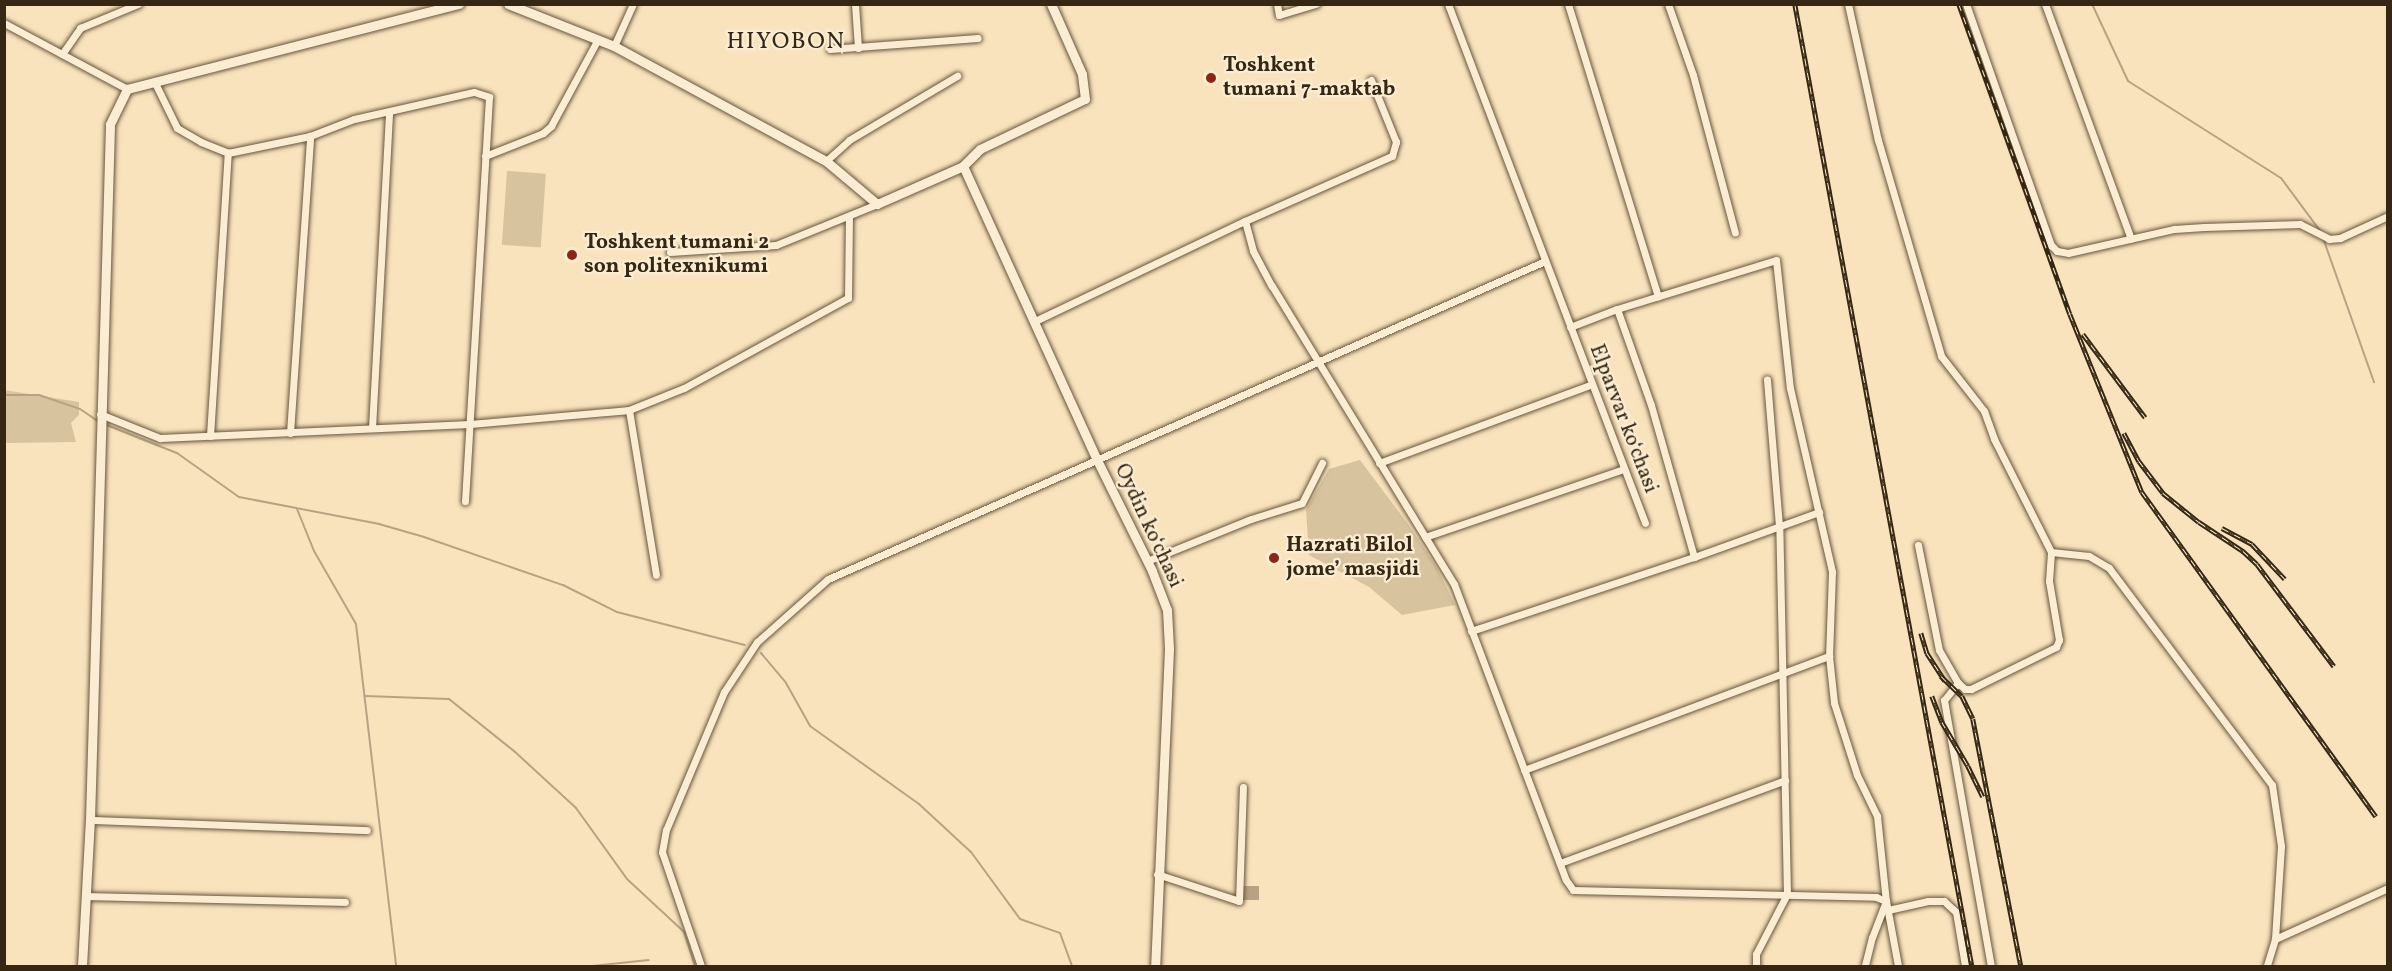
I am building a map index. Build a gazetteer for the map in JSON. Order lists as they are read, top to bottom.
{
  "streets": {
    "street": ["Elparvar ko‘chasi", "Oydin ko‘chasi"]
  },
  "districts": ["HIYOBON"],
  "places": ["Toshkent tumani 7-maktab", "Toshkent tumani 2 son politexnikumi", "Hazrati Bilol jome’ masjidi"]
}
